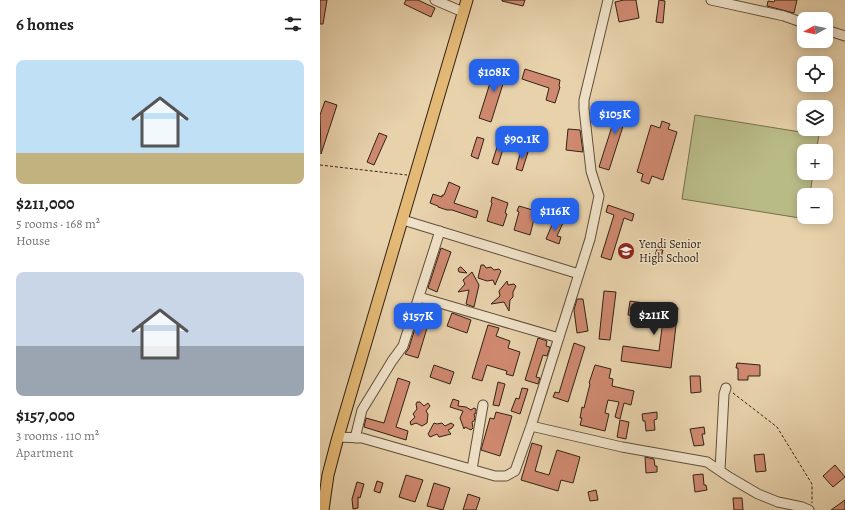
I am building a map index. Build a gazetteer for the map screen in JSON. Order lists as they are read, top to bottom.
{
  "places": {
    "school or university": ["Yendi Senior High School"]
  },
  "north": "left",
  "page": {
    "heading": "6 homes",
    "map_buttons": ["+", "−"],
    "list": [
      {
        "name": "$211,000",
        "note": "5 rooms · 168 m² · House"
      },
      {
        "name": "$157,000",
        "note": "3 rooms · 110 m² · Apartment"
      }
    ],
    "price": [
      "$108K",
      "$105K",
      "$90.1K",
      "$116K",
      "$211K",
      "$157K"
    ]
  }
}
